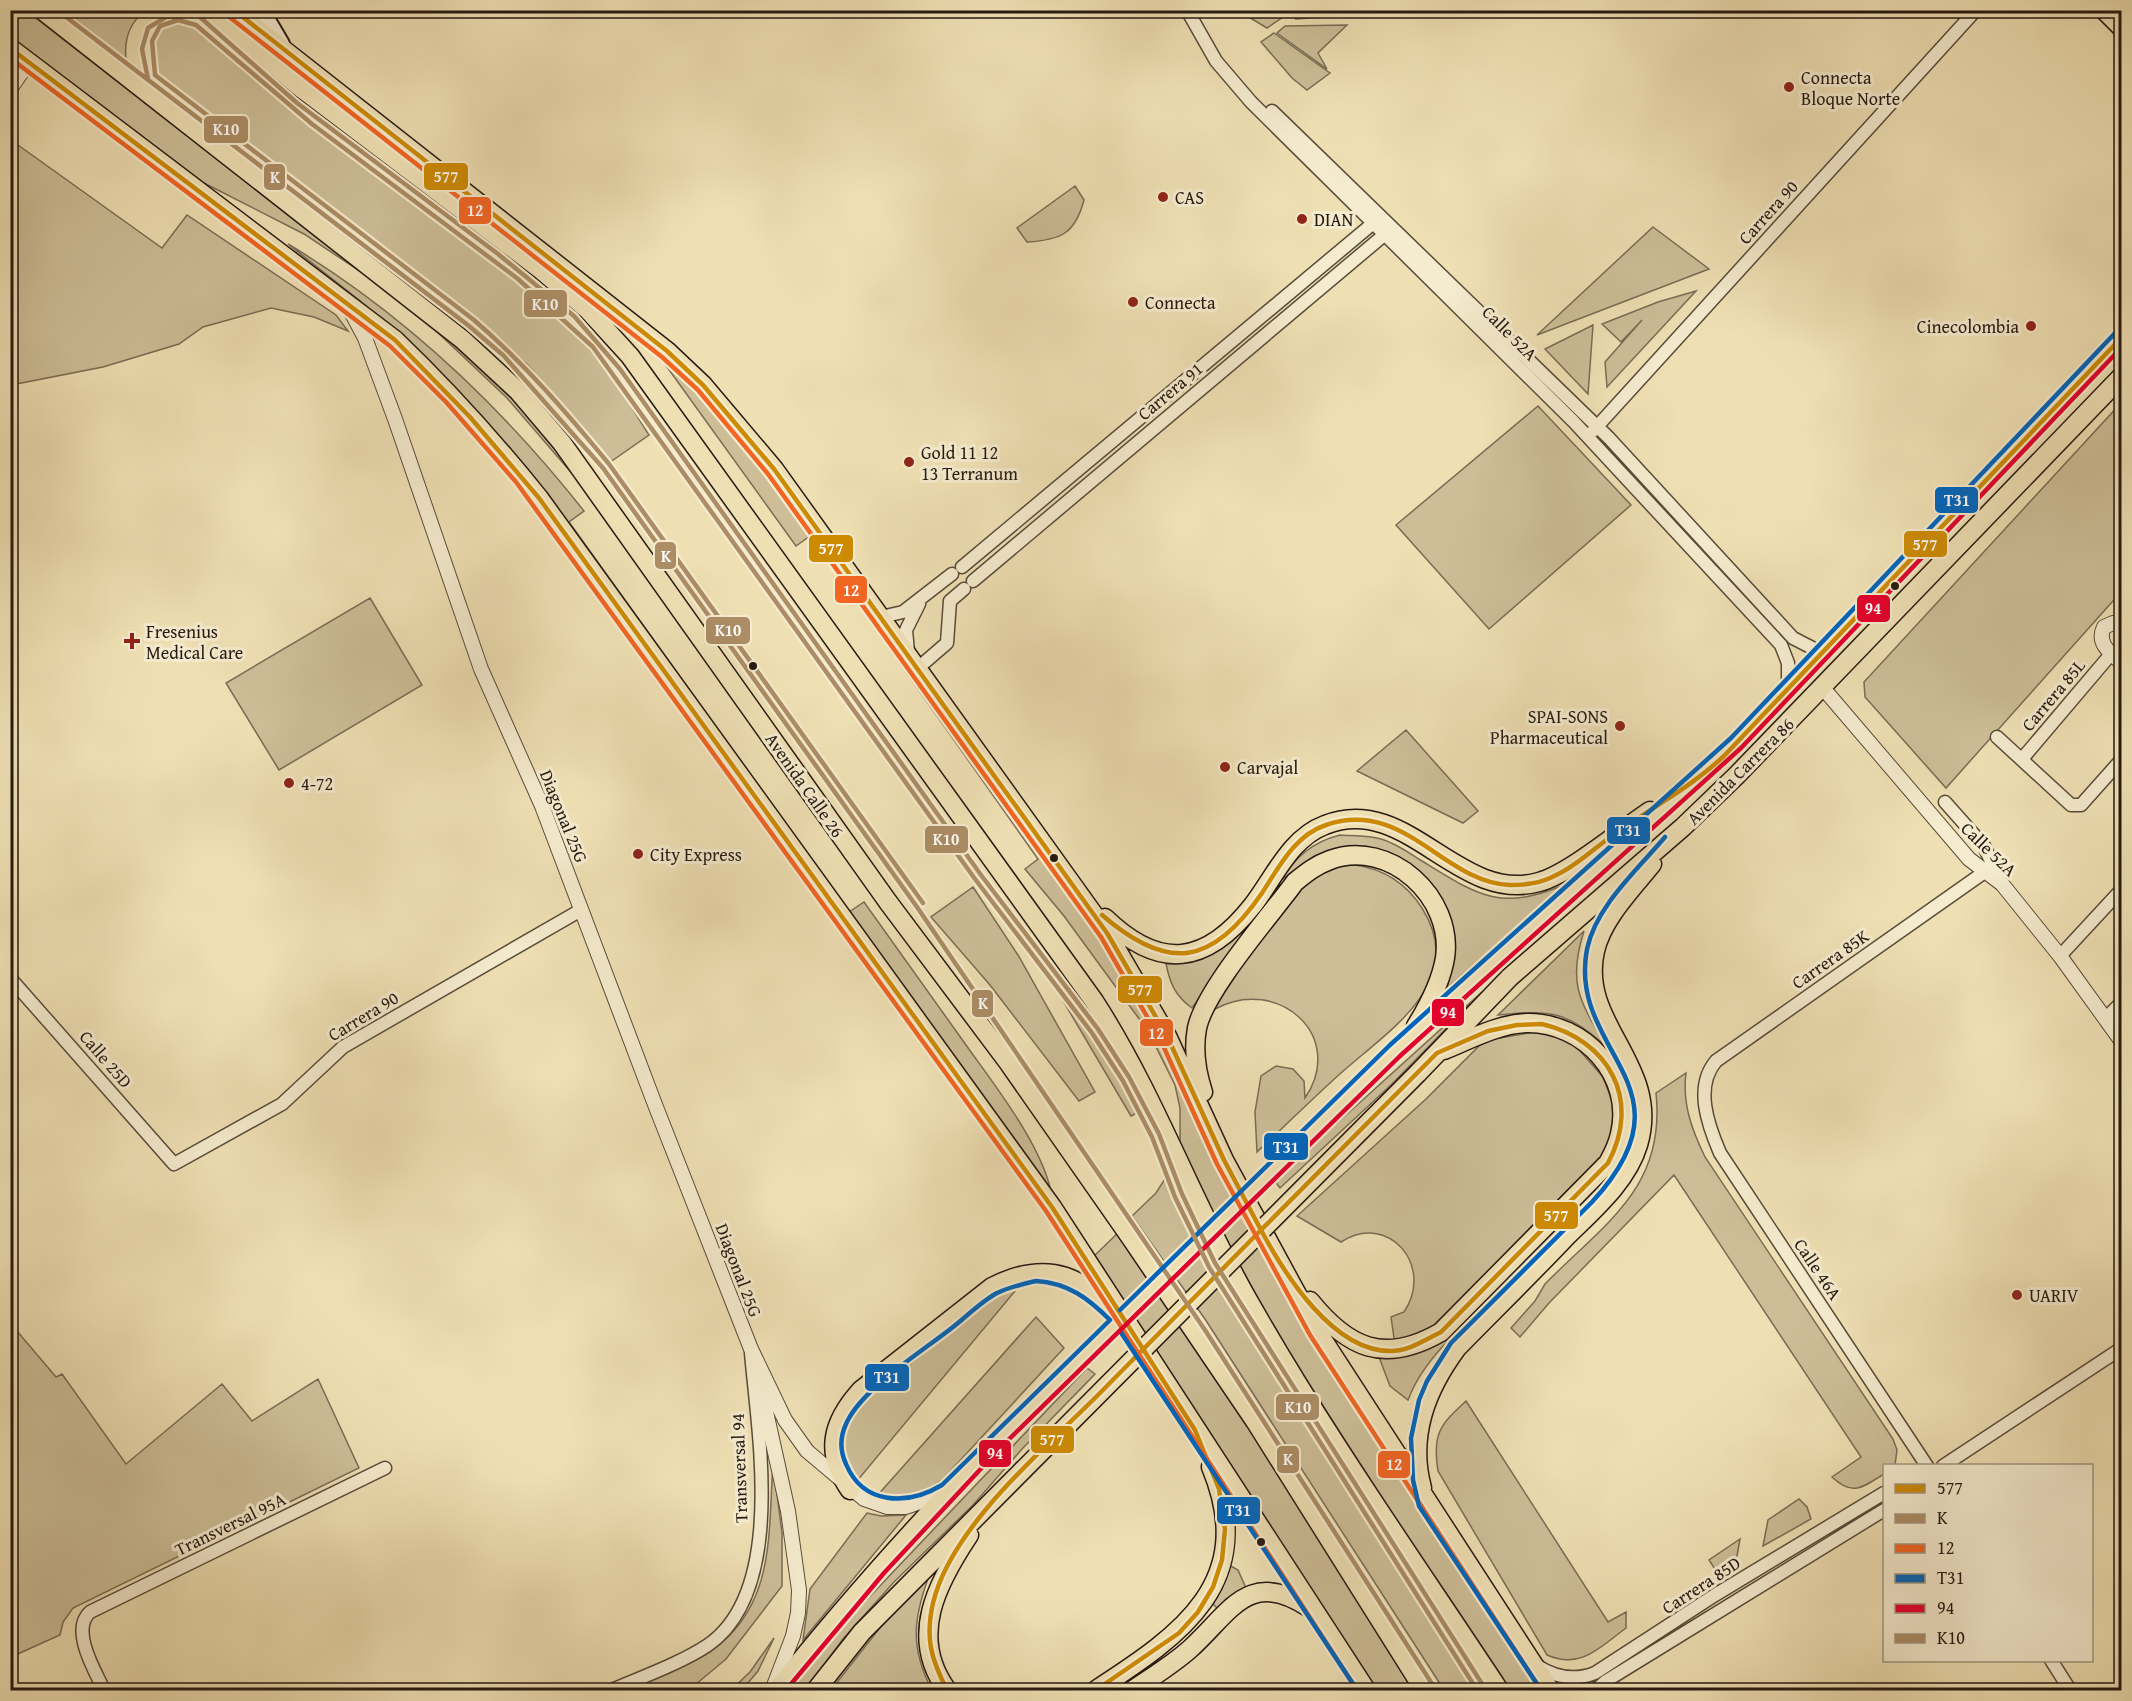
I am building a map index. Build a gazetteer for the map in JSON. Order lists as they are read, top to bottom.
{
  "streets": {
    "main road": ["Avenida Carrera 86", "Avenida Calle 26"],
    "street": [
      "Carrera 90",
      "Calle 52A",
      "Carrera 91",
      "Carrera 85L",
      "Diagonal 25G",
      "Carrera 85K",
      "Calle 25D",
      "Calle 46A",
      "Transversal 94",
      "Transversal 95A",
      "Carrera 85D"
    ]
  },
  "crossings": [
    ["Carrera 90", "Calle 52A"],
    ["Carrera 90", "Diagonal 25G"],
    ["Carrera 90", "Calle 25D"],
    ["Calle 52A", "Carrera 91"],
    ["Calle 52A", "Avenida Carrera 86"],
    ["Calle 52A", "Carrera 85K"],
    ["Avenida Carrera 86", "Diagonal 25G"],
    ["Diagonal 25G", "Transversal 94"],
    ["Carrera 85K", "Calle 46A"]
  ],
  "places": {
    "other": [
      "Connecta Bloque Norte",
      "CAS",
      "DIAN",
      "Connecta",
      "Cinecolombia",
      "Gold 11 12 13 Terranum",
      "SPAI-SONS Pharmaceutical",
      "Carvajal",
      "4-72",
      "City Express",
      "UARIV"
    ],
    "health": ["Fresenius Medical Care"]
  },
  "lines": [
    "transit line 577",
    "transit line K",
    "transit line 12",
    "transit line K10",
    "transit line T31",
    "transit line 94"
  ],
  "legend": [
    "577",
    "K",
    "12",
    "T31",
    "94",
    "K10"
  ]
}
